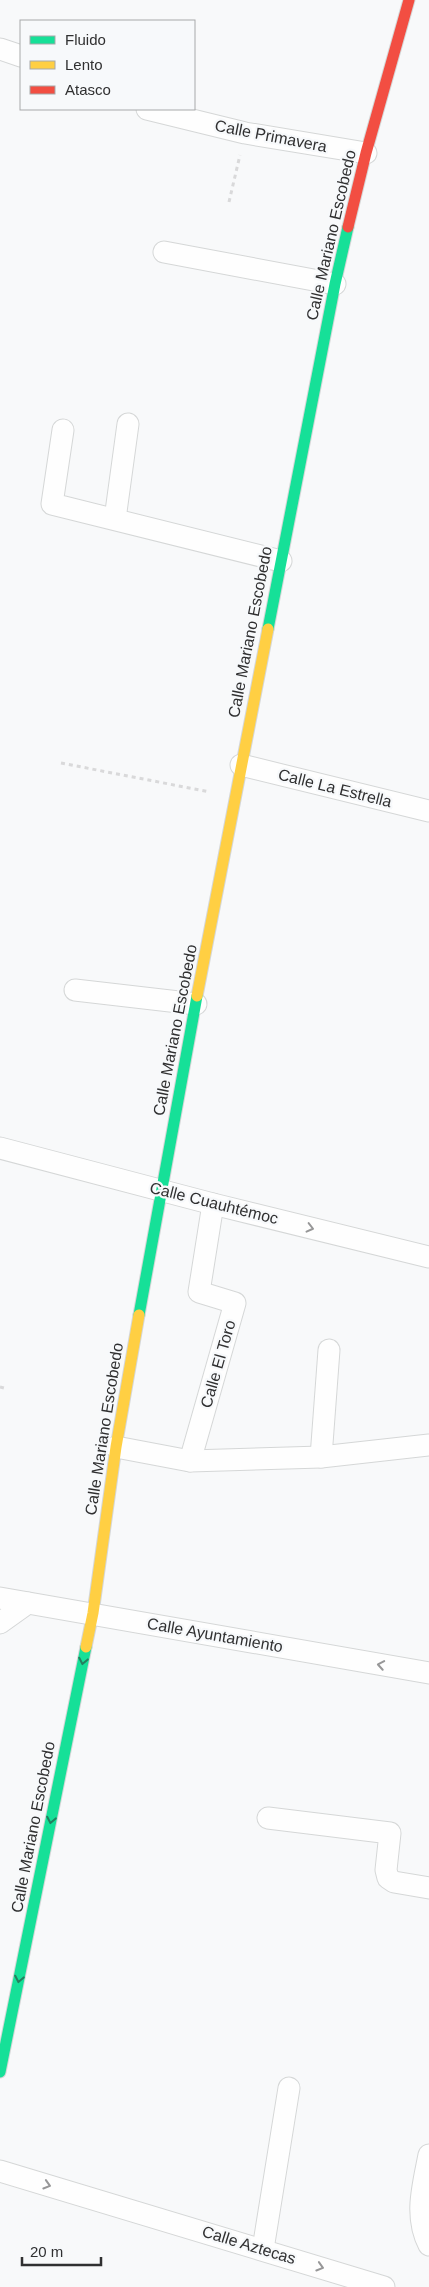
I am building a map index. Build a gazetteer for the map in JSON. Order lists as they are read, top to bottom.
{
  "streets": {
    "street": [
      "Calle Primavera",
      "Calle Mariano Escobedo",
      "Calle La Estrella",
      "Calle Cuauhtémoc",
      "Calle El Toro",
      "Calle Ayuntamiento",
      "Calle Aztecas"
    ]
  },
  "crossings": [
    ["Calle Primavera", "Calle Mariano Escobedo"],
    ["Calle Mariano Escobedo", "Calle La Estrella"],
    ["Calle Mariano Escobedo", "Calle Cuauhtémoc"],
    ["Calle Mariano Escobedo", "Calle Ayuntamiento"],
    ["Calle Cuauhtémoc", "Calle El Toro"]
  ],
  "one_way": ["Calle Cuauhtémoc", "Calle Aztecas"],
  "legend": ["Fluido", "Lento", "Atasco"],
  "scale_bar": "20 m"
}
